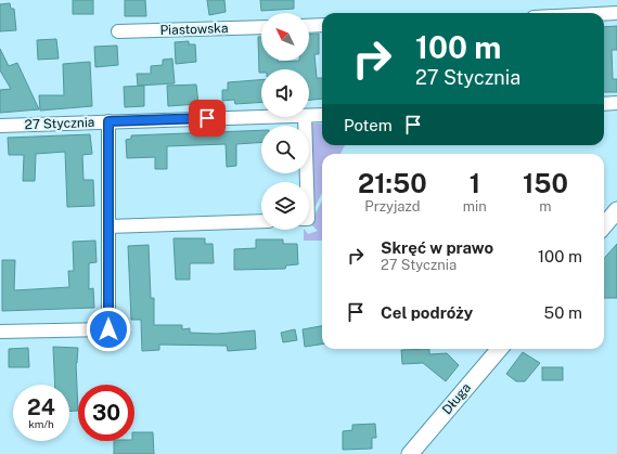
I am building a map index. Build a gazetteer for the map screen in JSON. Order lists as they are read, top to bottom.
{
  "streets": {
    "street": ["Piastowska", "27 Stycznia", "Długa"]
  },
  "north": "top left",
  "page": {
    "turn": ["100 m", "27 Stycznia"],
    "then": "Potem",
    "eta": [
      "21:50",
      "Przyjazd",
      "1",
      "min",
      "150",
      "m"
    ],
    "list": [
      {
        "name": "Skręć w prawo",
        "note": "27 Stycznia",
        "value": "100 m"
      },
      {
        "name": "Cel podróży",
        "value": "50 m"
      }
    ],
    "speed": "24 km/h",
    "limit": "30"
  }
}
